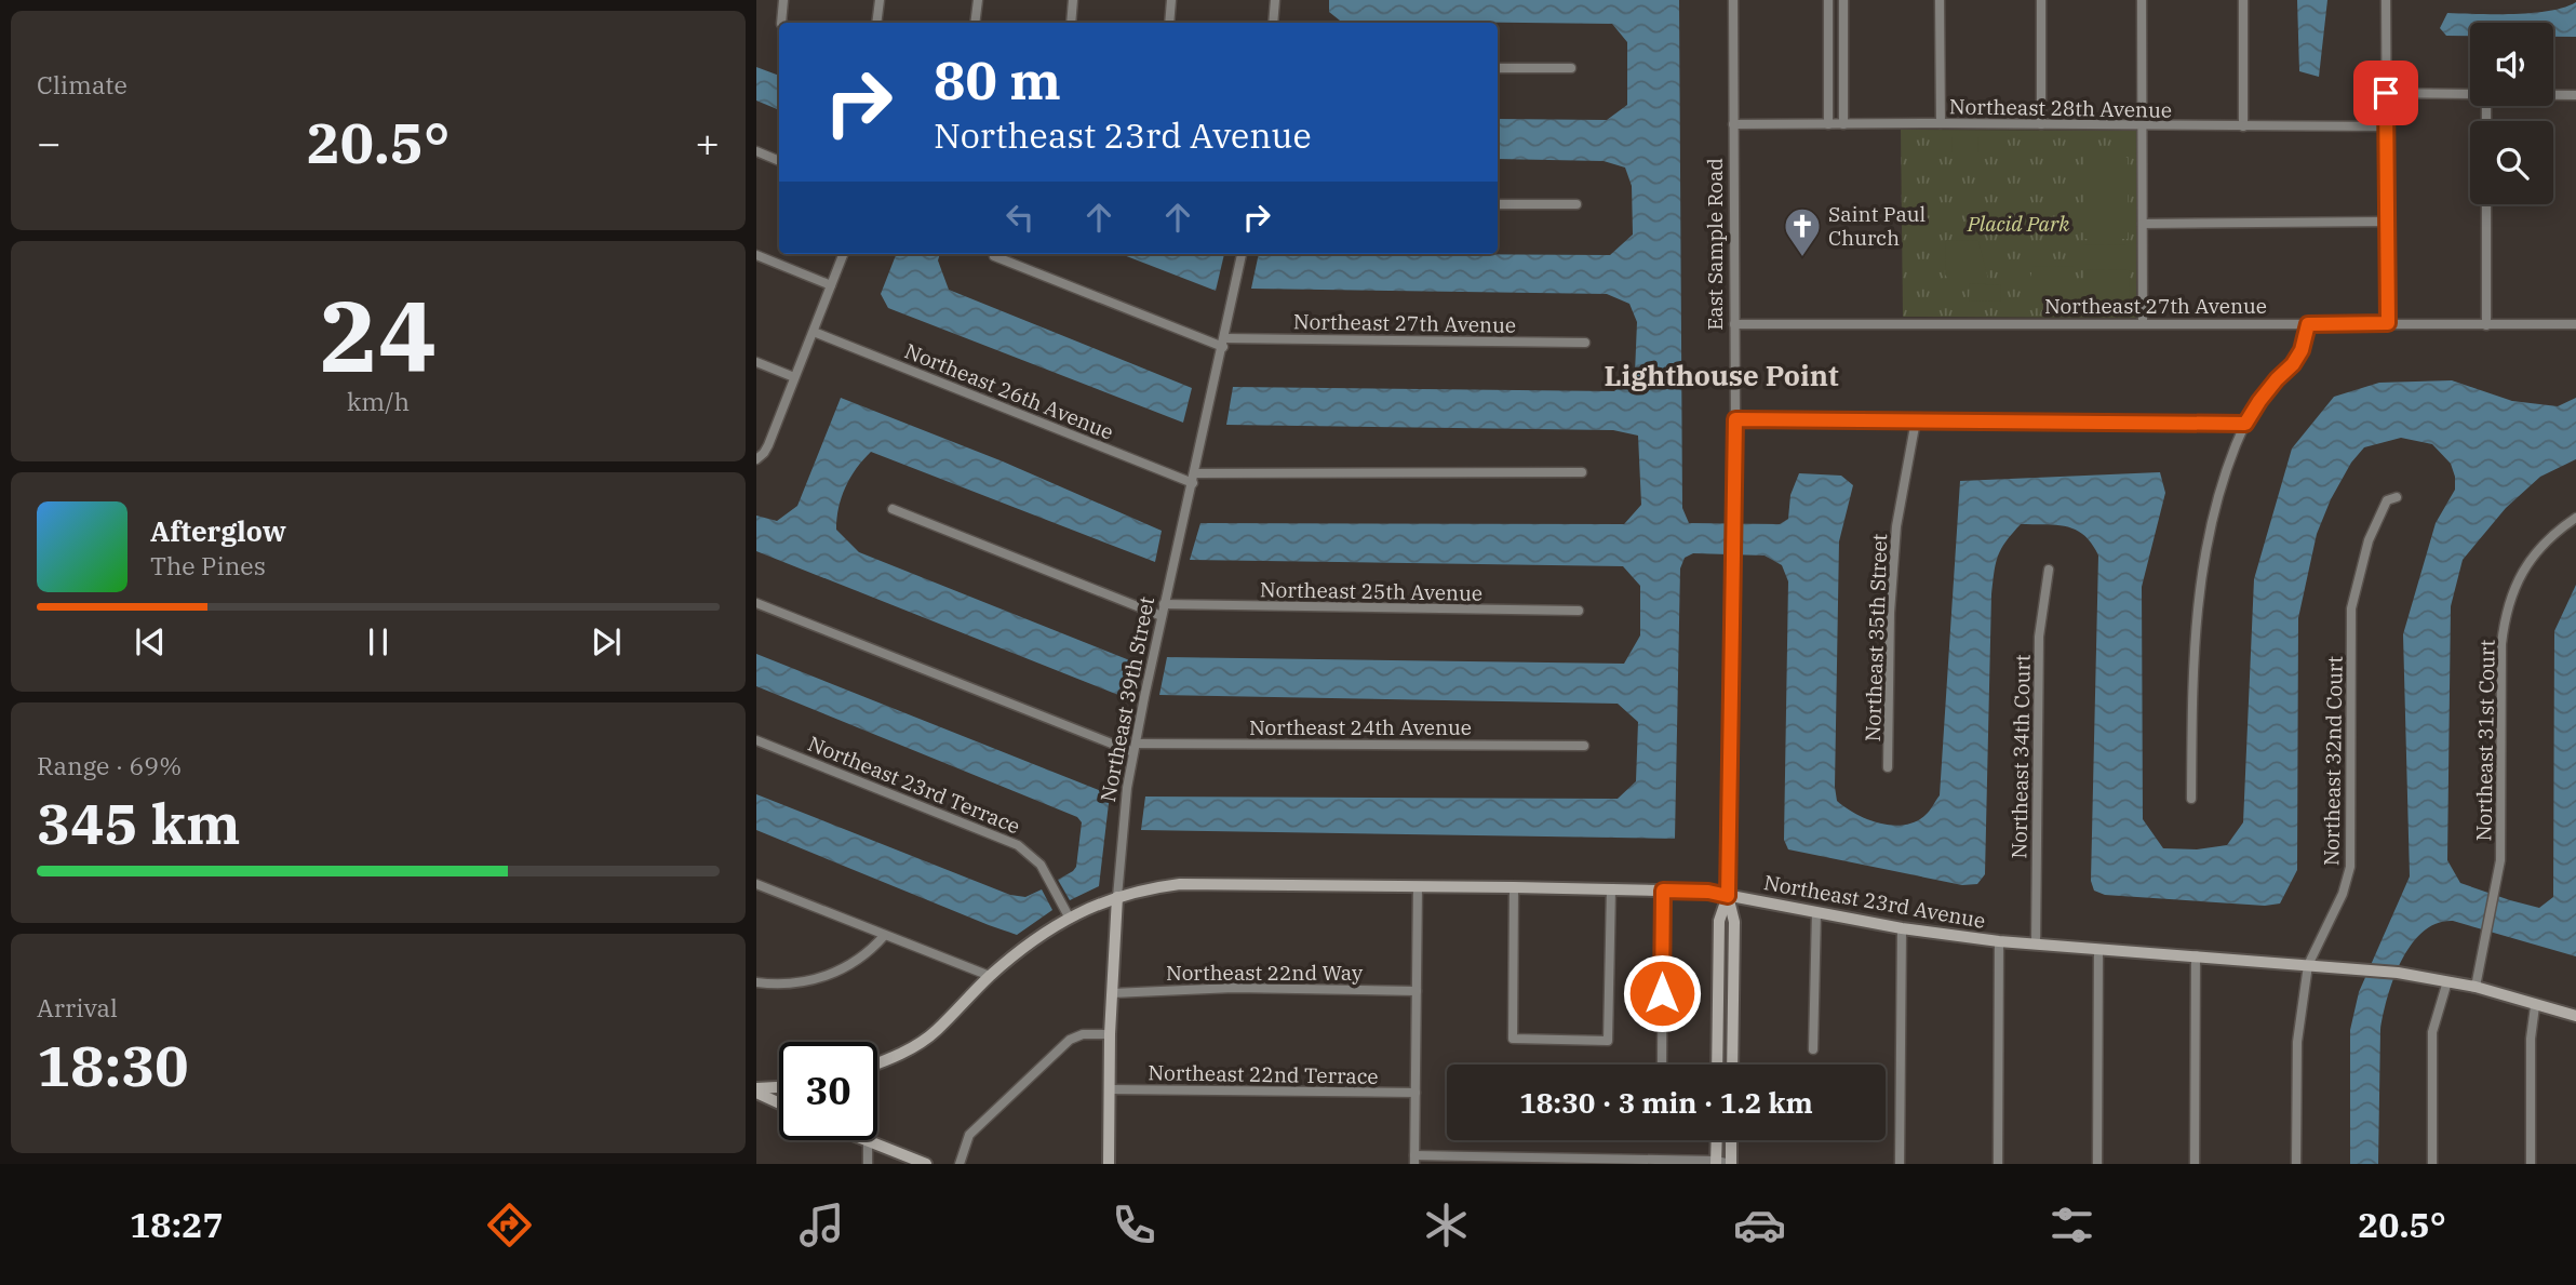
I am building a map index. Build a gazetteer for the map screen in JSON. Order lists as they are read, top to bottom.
{
  "streets": {
    "street": [
      "Northeast 28th Avenue",
      "East Sample Road",
      "Northeast 27th Avenue",
      "Northeast 26th Avenue",
      "Northeast 25th Avenue",
      "Northeast 35th Street",
      "Northeast 39th Street",
      "Northeast 24th Avenue",
      "Northeast 31st Court",
      "Northeast 34th Court",
      "Northeast 32nd Court",
      "Northeast 23rd Terrace",
      "Northeast 23rd Avenue",
      "Northeast 22nd Way",
      "Northeast 22nd Terrace"
    ]
  },
  "crossings": [
    ["Northeast 28th Avenue", "East Sample Road"],
    ["East Sample Road", "Northeast 27th Avenue"],
    ["East Sample Road", "Northeast 23rd Avenue"],
    ["Northeast 27th Avenue", "Northeast 39th Street"],
    ["Northeast 26th Avenue", "Northeast 39th Street"],
    ["Northeast 25th Avenue", "Northeast 39th Street"],
    ["Northeast 39th Street", "Northeast 24th Avenue"],
    ["Northeast 39th Street", "Northeast 23rd Avenue"],
    ["Northeast 39th Street", "Northeast 22nd Way"],
    ["Northeast 39th Street", "Northeast 22nd Terrace"],
    ["Northeast 31st Court", "Northeast 23rd Avenue"],
    ["Northeast 34th Court", "Northeast 23rd Avenue"],
    ["Northeast 32nd Court", "Northeast 23rd Avenue"],
    ["Northeast 23rd Terrace", "Northeast 23rd Avenue"]
  ],
  "districts": ["Lighthouse Point"],
  "parks": ["Placid Park"],
  "places": {
    "church": ["Saint Paul Church"]
  },
  "page": {
    "tile": [
      "Climate",
      ["24", "km/h"],
      ["Range · 69%", "345 km"],
      ["Arrival", "18:30"]
    ],
    "turn": ["80 m", "Northeast 23rd Avenue"],
    "heat": ["−", "20.5°", "+"],
    "song": ["Afterglow", "The Pines"],
    "limit": "30",
    "trip": "18:30 · 3 min · 1.2 km",
    "tabs": ["18:27", "20.5°"]
  }
}
